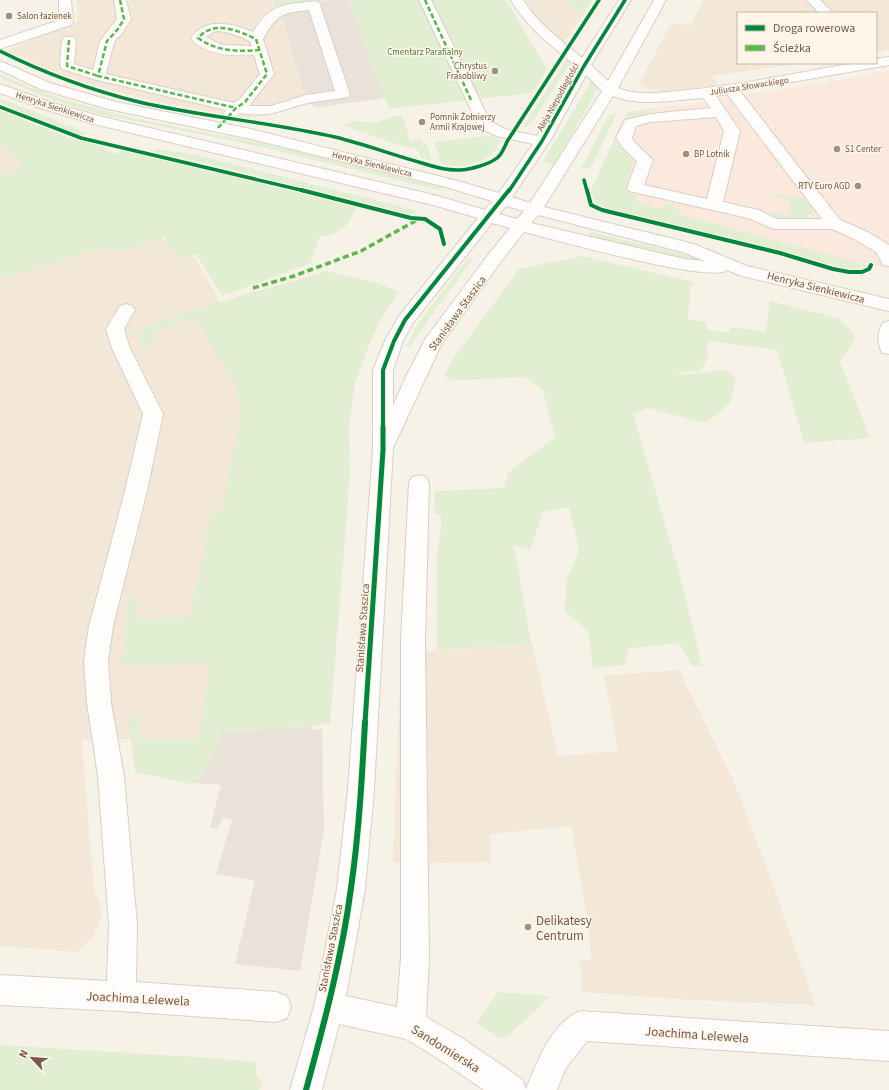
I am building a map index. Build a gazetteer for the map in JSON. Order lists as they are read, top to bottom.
{
  "streets": {
    "street": [
      "Juliusza Słowackiego",
      "Aleja Niepodległości",
      "Henryka Sienkiewicza",
      "Stanisława Staszica",
      "Joachima Lelewela",
      "Sandomierska"
    ]
  },
  "crossings": [
    ["Aleja Niepodległości", "Henryka Sienkiewicza"],
    ["Aleja Niepodległości", "Stanisława Staszica"],
    ["Henryka Sienkiewicza", "Stanisława Staszica"],
    ["Stanisława Staszica", "Sandomierska"]
  ],
  "parks": ["Cmentarz Parafialny"],
  "places": [
    "Salon łazienek",
    "Chrystus Frasobliwy",
    "Pomnik Żołnierzy Armii Krajowej",
    "S1 Center",
    "BP Lotnik",
    "RTV Euro AGD",
    "Delikatesy Centrum"
  ],
  "legend": ["Droga rowerowa", "Ścieżka"],
  "north": "top left"
}
